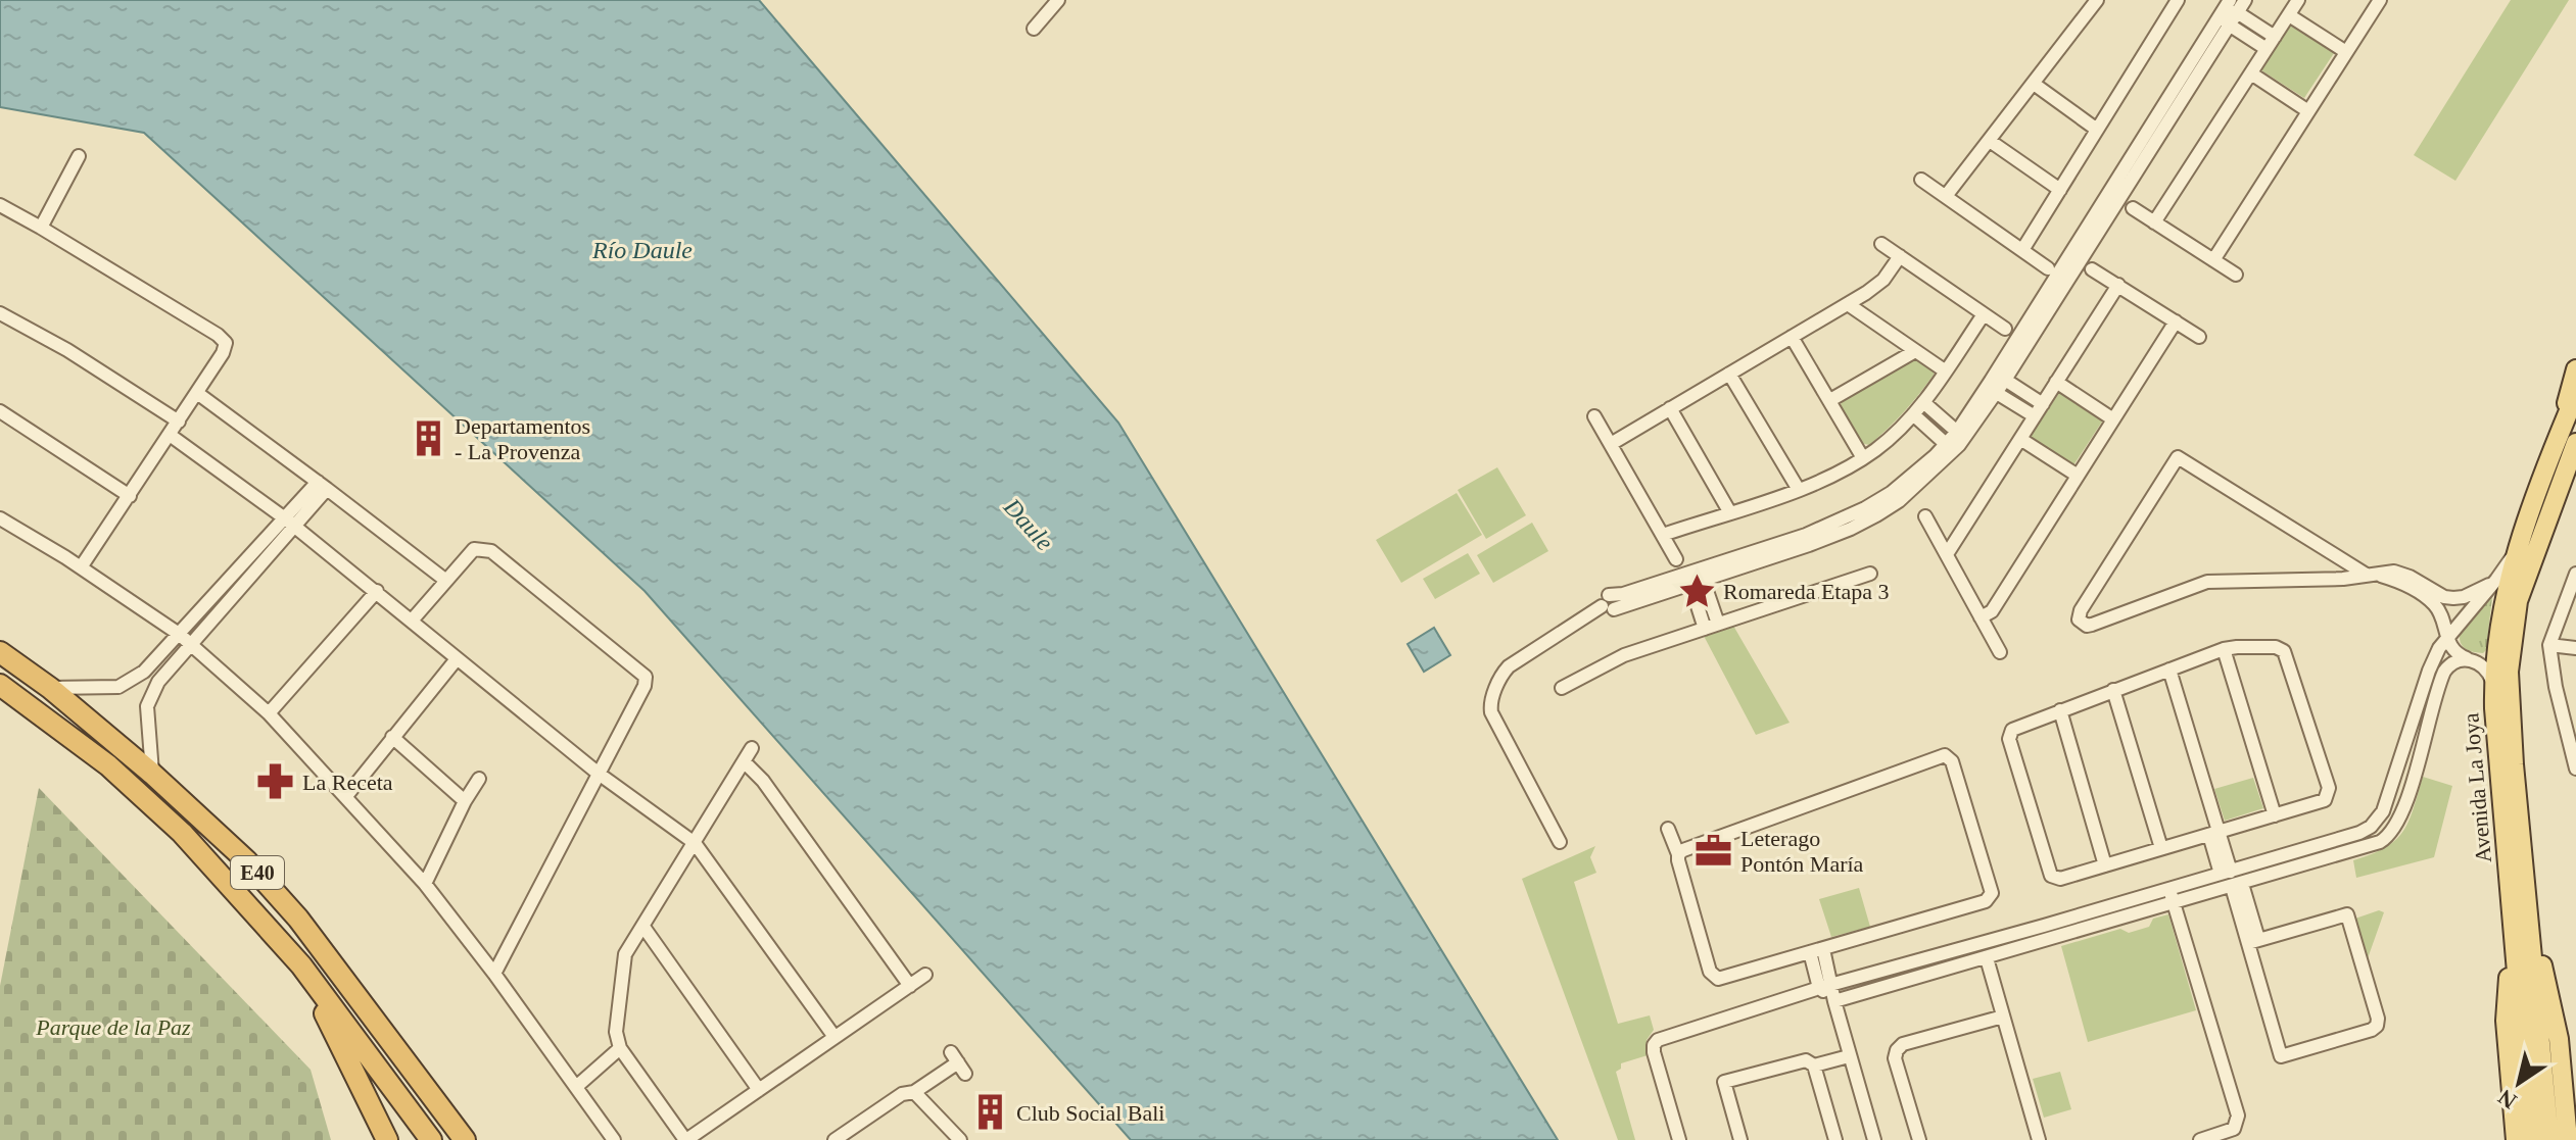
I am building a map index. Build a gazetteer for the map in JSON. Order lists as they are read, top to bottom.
{
  "streets": {
    "highway": ["E40"],
    "main road": ["Avenida La Joya"]
  },
  "water": ["Río Daule", "Daule"],
  "parks": ["Parque de la Paz"],
  "places": {
    "building": ["Departamentos - La Provenza", "Club Social Bali"],
    "place": ["Romareda Etapa 3"],
    "pharmacy": ["La Receta"],
    "office": ["Leterago Pontón María"]
  },
  "north": "bottom left"
}
